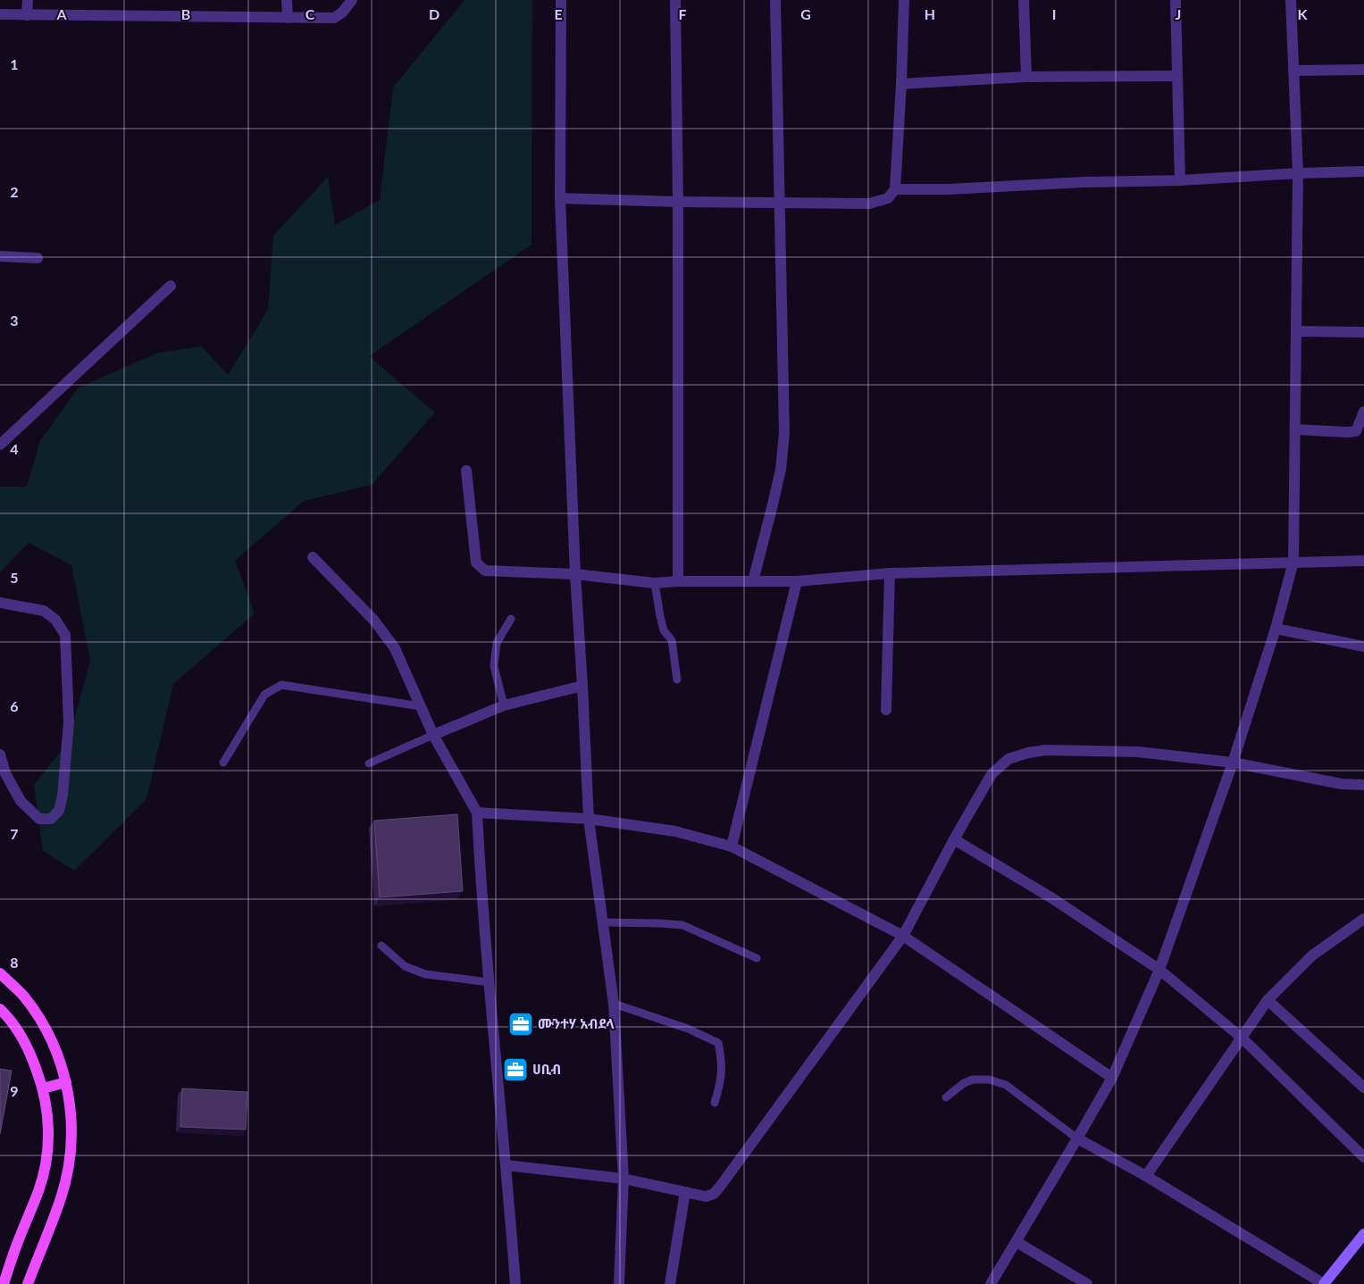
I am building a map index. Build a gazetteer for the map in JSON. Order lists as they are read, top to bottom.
{
  "places": {
    "office": ["ሙንተሃ አብደላ", "ሀቢብ"]
  },
  "grid": {
    "columns": [
      "A",
      "B",
      "C",
      "D",
      "E",
      "F",
      "G",
      "H",
      "I",
      "J",
      "K"
    ],
    "rows": [
      "1",
      "2",
      "3",
      "4",
      "5",
      "6",
      "7",
      "8",
      "9"
    ]
  }
}
